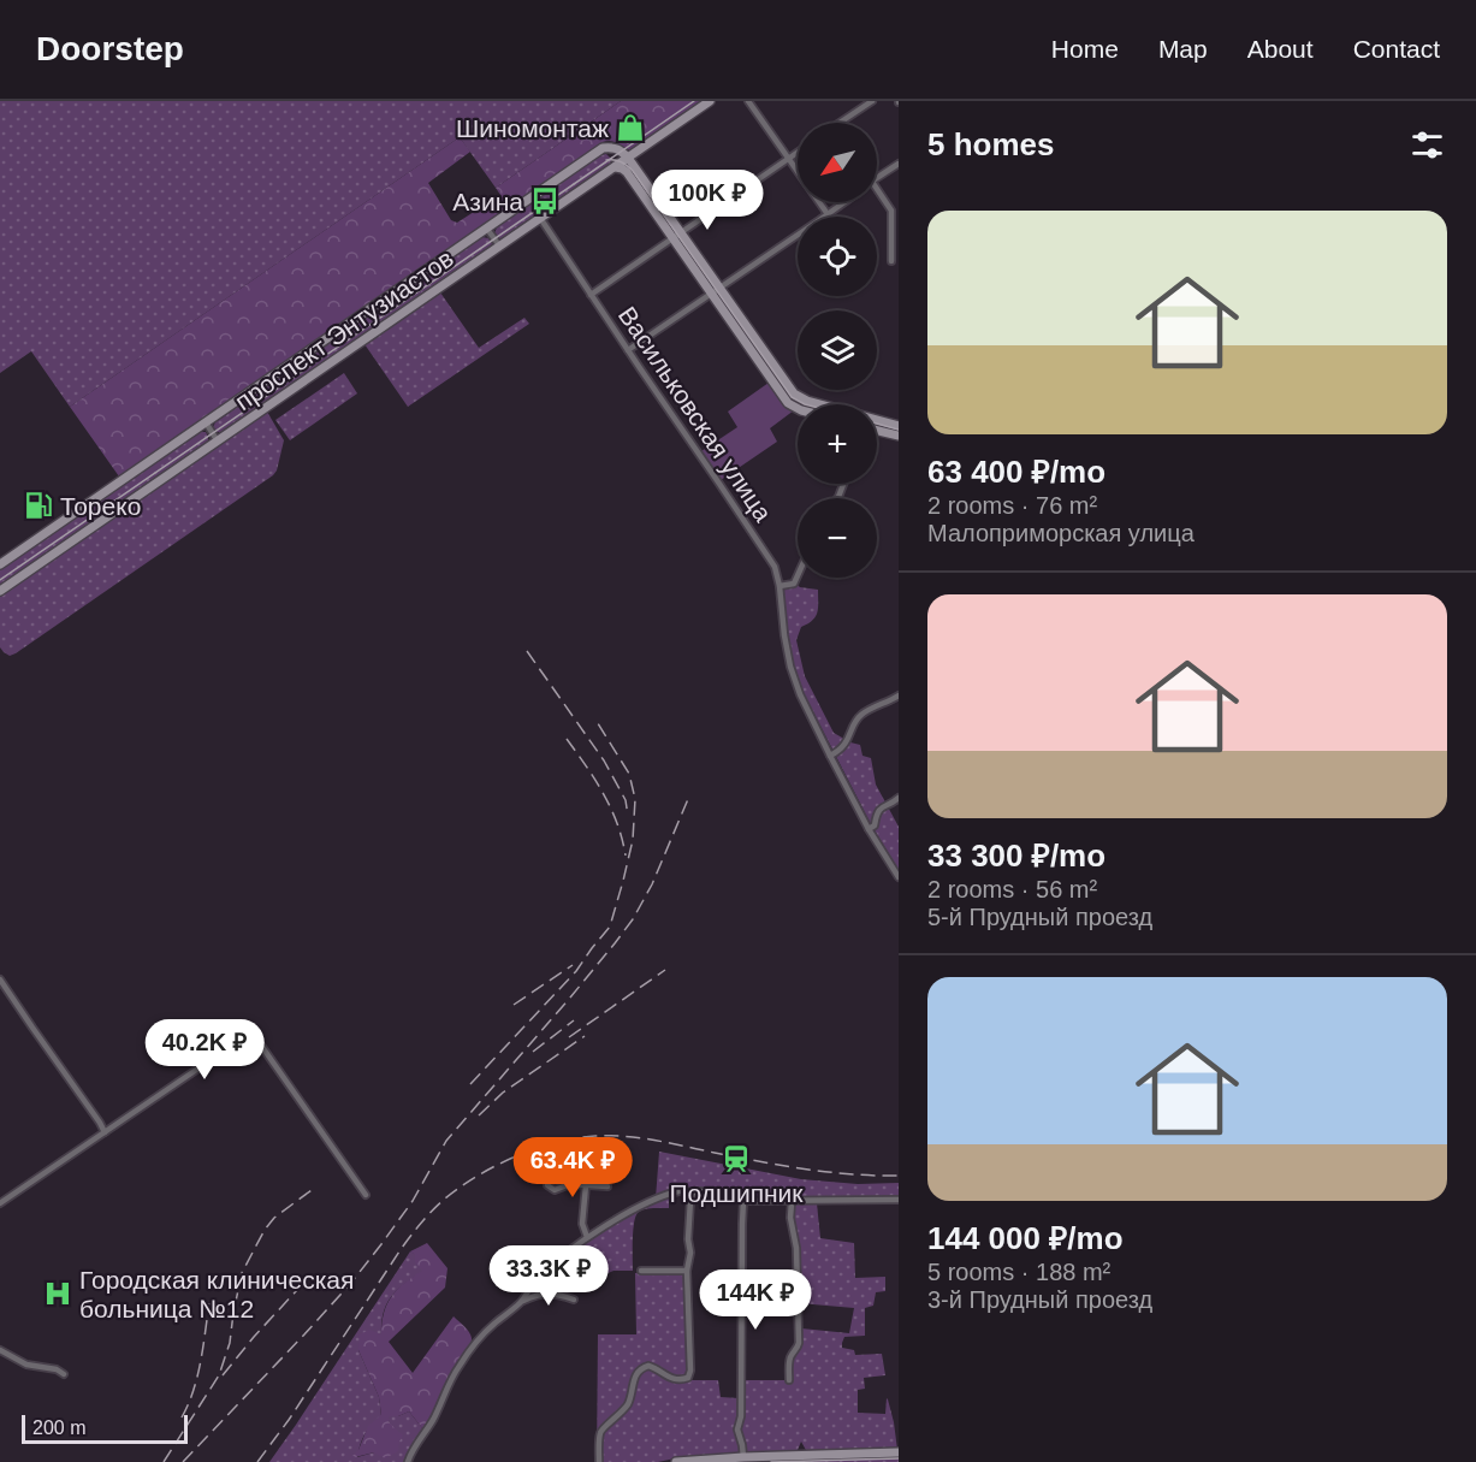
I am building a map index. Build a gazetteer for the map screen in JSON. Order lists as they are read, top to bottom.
{
  "streets": {
    "main road": ["проспект Энтузиастов"],
    "street": ["Васильковская улица"]
  },
  "crossings": [
    ["проспект Энтузиастов", "Васильковская улица"]
  ],
  "places": {
    "shop": ["Шиномонтаж"],
    "bus stop": ["Азина"],
    "fuel station": ["Тореко"],
    "station": ["Подшипник"],
    "hospital": ["Городская клиническая больница №12"]
  },
  "scale_bar": "200 m",
  "north": "bottom left",
  "page": {
    "header": "Doorstep",
    "nav": [
      "Home",
      "Map",
      "About",
      "Contact"
    ],
    "heading": "5 homes",
    "map_buttons": ["+", "−"],
    "price": [
      "100K ₽",
      "40.2K ₽",
      "63.4K ₽",
      "33.3K ₽",
      "144K ₽"
    ],
    "list": [
      {
        "name": "63 400 ₽/mo",
        "note": "2 rooms · 76 m² · Малоприморская улица"
      },
      {
        "name": "33 300 ₽/mo",
        "note": "2 rooms · 56 m² · 5-й Прудный проезд"
      },
      {
        "name": "144 000 ₽/mo",
        "note": "5 rooms · 188 m² · 3-й Прудный проезд"
      }
    ],
    "scale": "200 m"
  }
}
